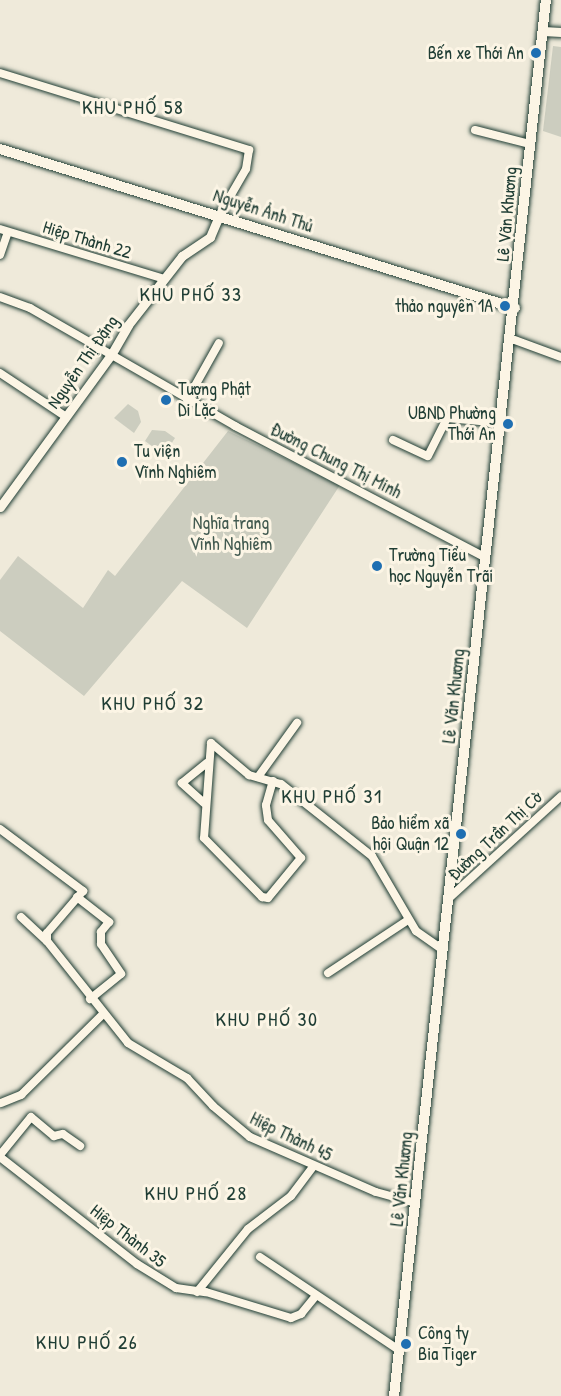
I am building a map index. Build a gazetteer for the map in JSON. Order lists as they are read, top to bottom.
{
  "streets": {
    "main road": ["Nguyễn Ảnh Thủ", "Lê Văn Khương"],
    "street": [
      "Hiệp Thành 22",
      "Nguyễn Thị Đặng",
      "Đường Chung Thị Minh",
      "Đường Trần Thị Cờ",
      "Hiệp Thành 45",
      "Hiệp Thành 35"
    ]
  },
  "crossings": [
    ["Nguyễn Ảnh Thủ", "Lê Văn Khương"],
    ["Nguyễn Ảnh Thủ", "Nguyễn Thị Đặng"],
    ["Lê Văn Khương", "Đường Chung Thị Minh"],
    ["Lê Văn Khương", "Đường Trần Thị Cờ"],
    ["Lê Văn Khương", "Hiệp Thành 45"],
    ["Hiệp Thành 22", "Nguyễn Thị Đặng"],
    ["Nguyễn Thị Đặng", "Đường Chung Thị Minh"]
  ],
  "districts": [
    "KHU PHỐ 58",
    "KHU PHỐ 33",
    "KHU PHỐ 32",
    "KHU PHỐ 31",
    "KHU PHỐ 30",
    "KHU PHỐ 28",
    "KHU PHỐ 26"
  ],
  "parks": ["Nghĩa trang Vĩnh Nghiêm"],
  "places": [
    "Bến xe Thới An",
    "thảo nguyên 1A",
    "Tượng Phật Di Lặc",
    "UBND Phường Thới An",
    "Tu viện Vĩnh Nghiêm",
    "Trường Tiểu học Nguyễn Trãi",
    "Bảo hiểm xã hội Quận 12",
    "Công ty Bia Tiger"
  ]
}
